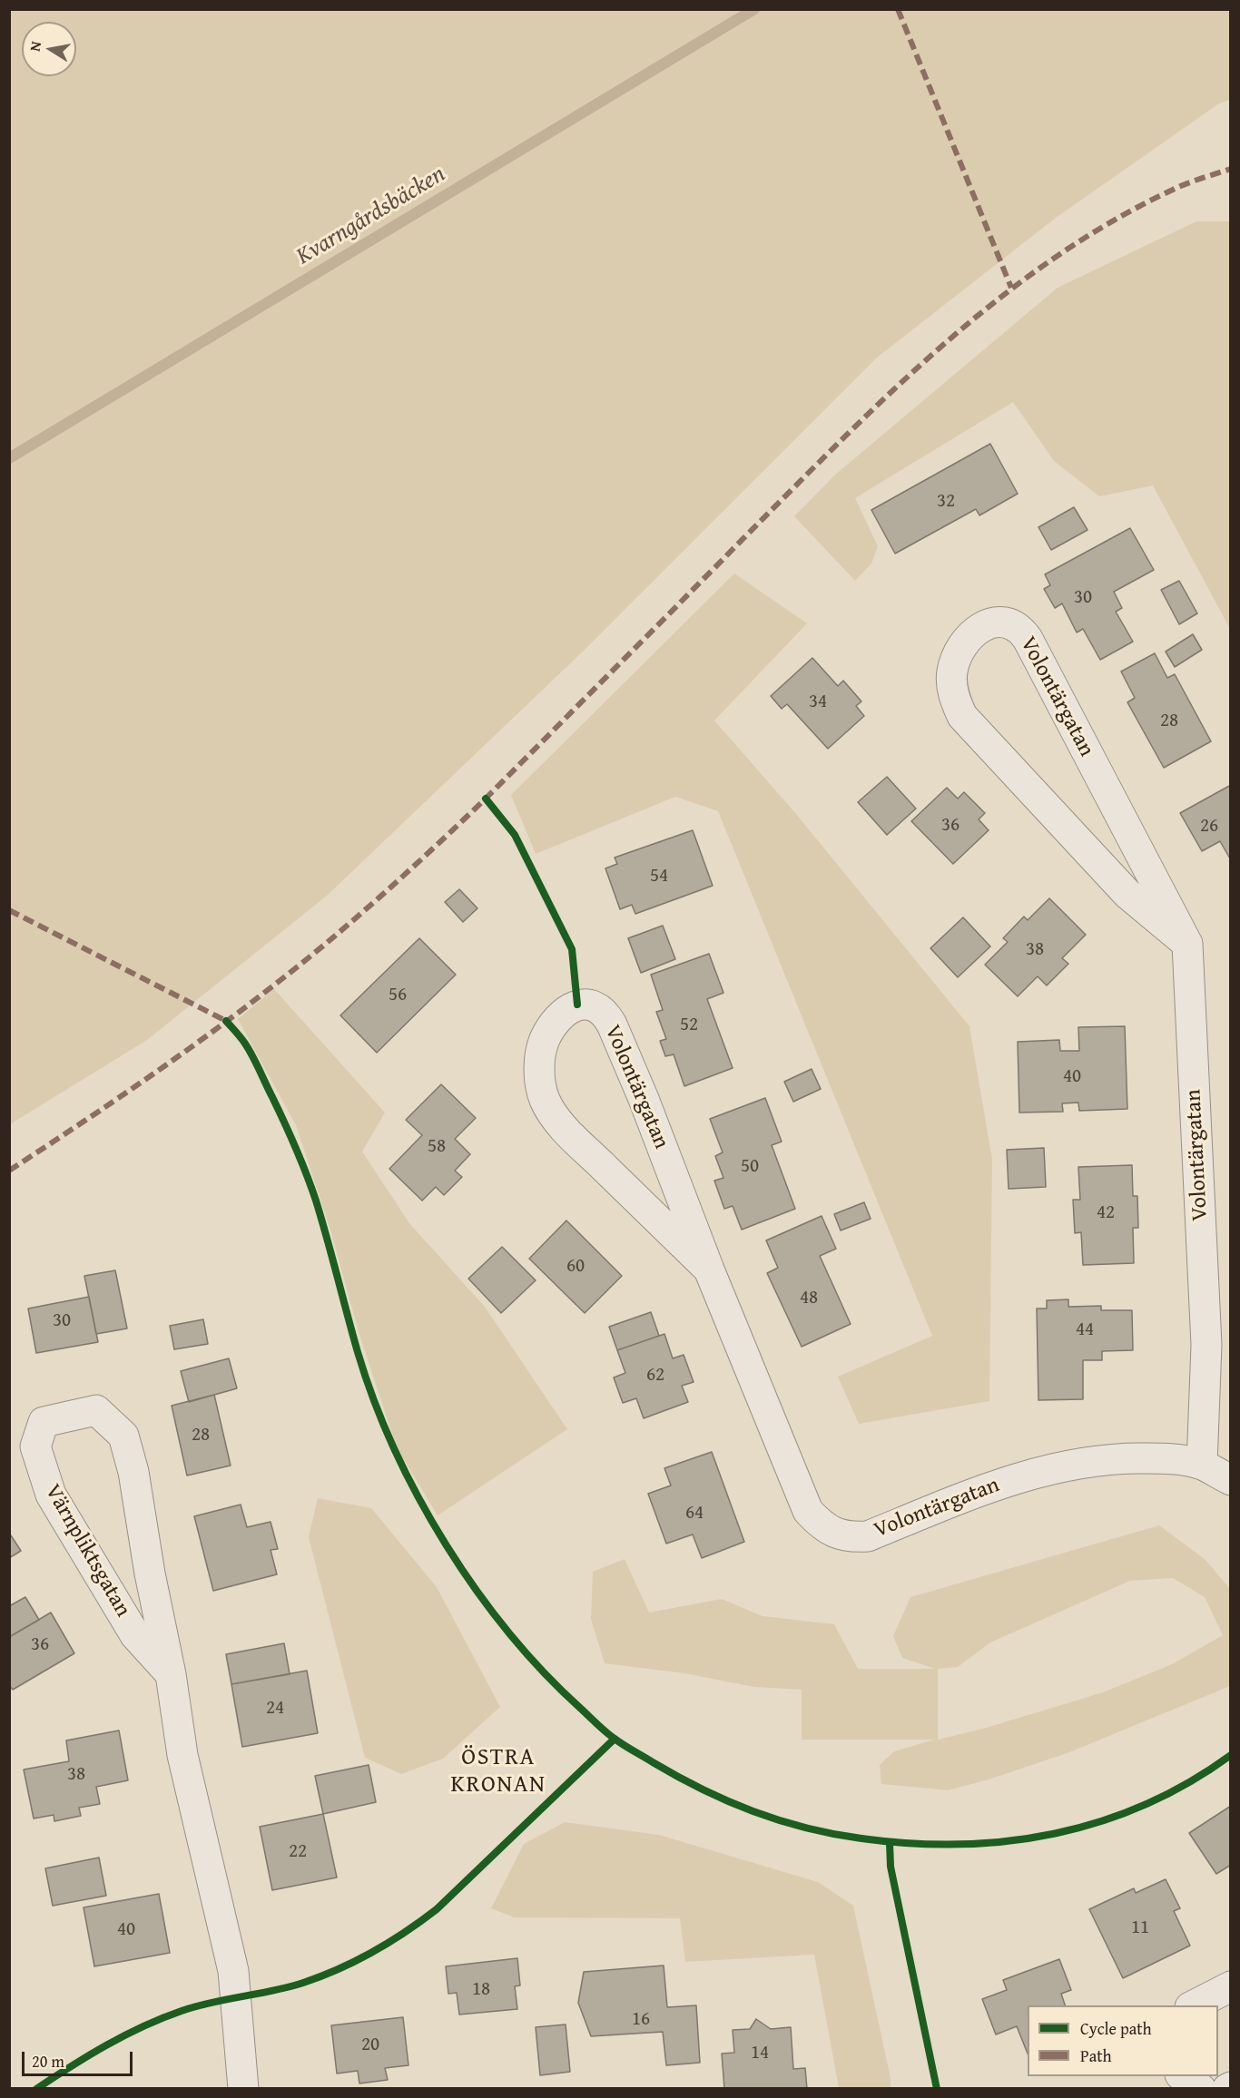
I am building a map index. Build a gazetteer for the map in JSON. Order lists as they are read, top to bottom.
{
  "streets": {
    "street": ["Volontärgatan", "Värnpliktsgatan"]
  },
  "districts": ["ÖSTRA KRONAN"],
  "water": ["Kvarngårdsbäcken"],
  "house_numbers": [
    "32",
    "30",
    "34",
    "28",
    "36",
    "26",
    "54",
    "38",
    "56",
    "52",
    "40",
    "58",
    "50",
    "42",
    "60",
    "48",
    "30",
    "44",
    "62",
    "28",
    "64",
    "36",
    "24",
    "38",
    "22",
    "11",
    "40",
    "18",
    "16",
    "20",
    "14"
  ],
  "legend": ["Cycle path", "Path"],
  "scale_bar": "20 m",
  "north": "left"
}
